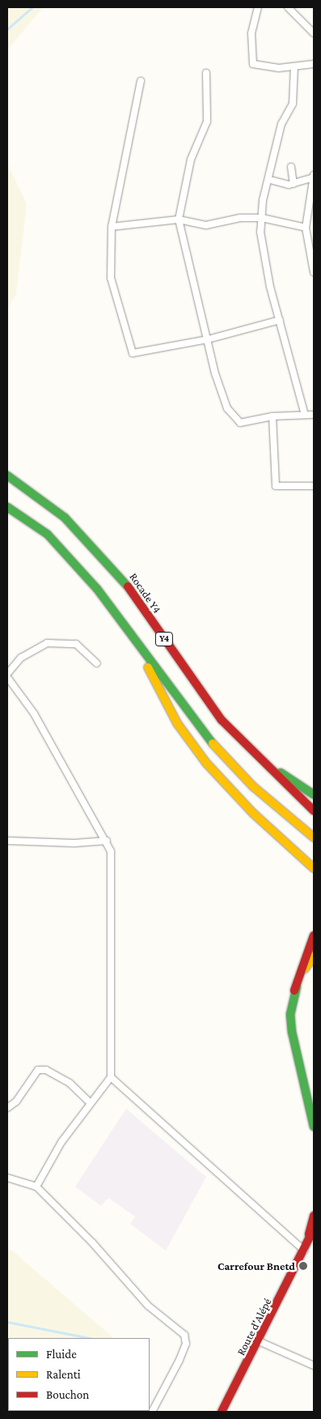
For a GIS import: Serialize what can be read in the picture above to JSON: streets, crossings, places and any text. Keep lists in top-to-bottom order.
{
  "streets": {
    "main road": ["Rocade Y4", "Y4", "Route d'Alépé"]
  },
  "places": ["Carrefour Bnetd"],
  "legend": ["Fluide", "Ralenti", "Bouchon"]
}
